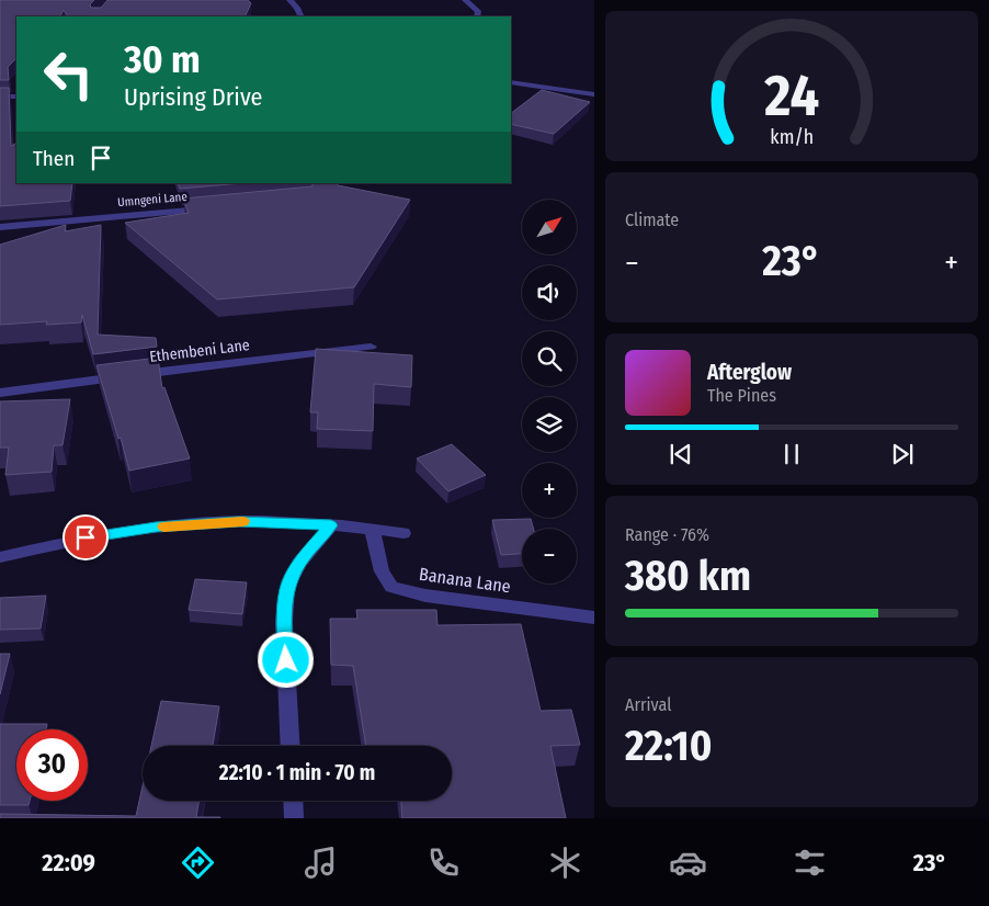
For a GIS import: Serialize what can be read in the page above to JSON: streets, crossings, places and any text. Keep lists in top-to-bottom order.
{
  "streets": {
    "street": ["Umngeni Lane", "Ethembeni Lane", "Banana Lane"]
  },
  "north": "top right",
  "page": {
    "turn": ["30 m", "Uprising Drive"],
    "then": "Then",
    "tile": [
      "Climate",
      ["Range · 76%", "380 km"],
      ["Arrival", "22:10"]
    ],
    "map_buttons": ["+", "−"],
    "heat": ["−", "23°", "+"],
    "song": ["Afterglow", "The Pines"],
    "limit": "30",
    "trip": "22:10 · 1 min · 70 m",
    "tabs": ["22:09", "23°"],
    "gauge": ["24", "km/h"]
  }
}
